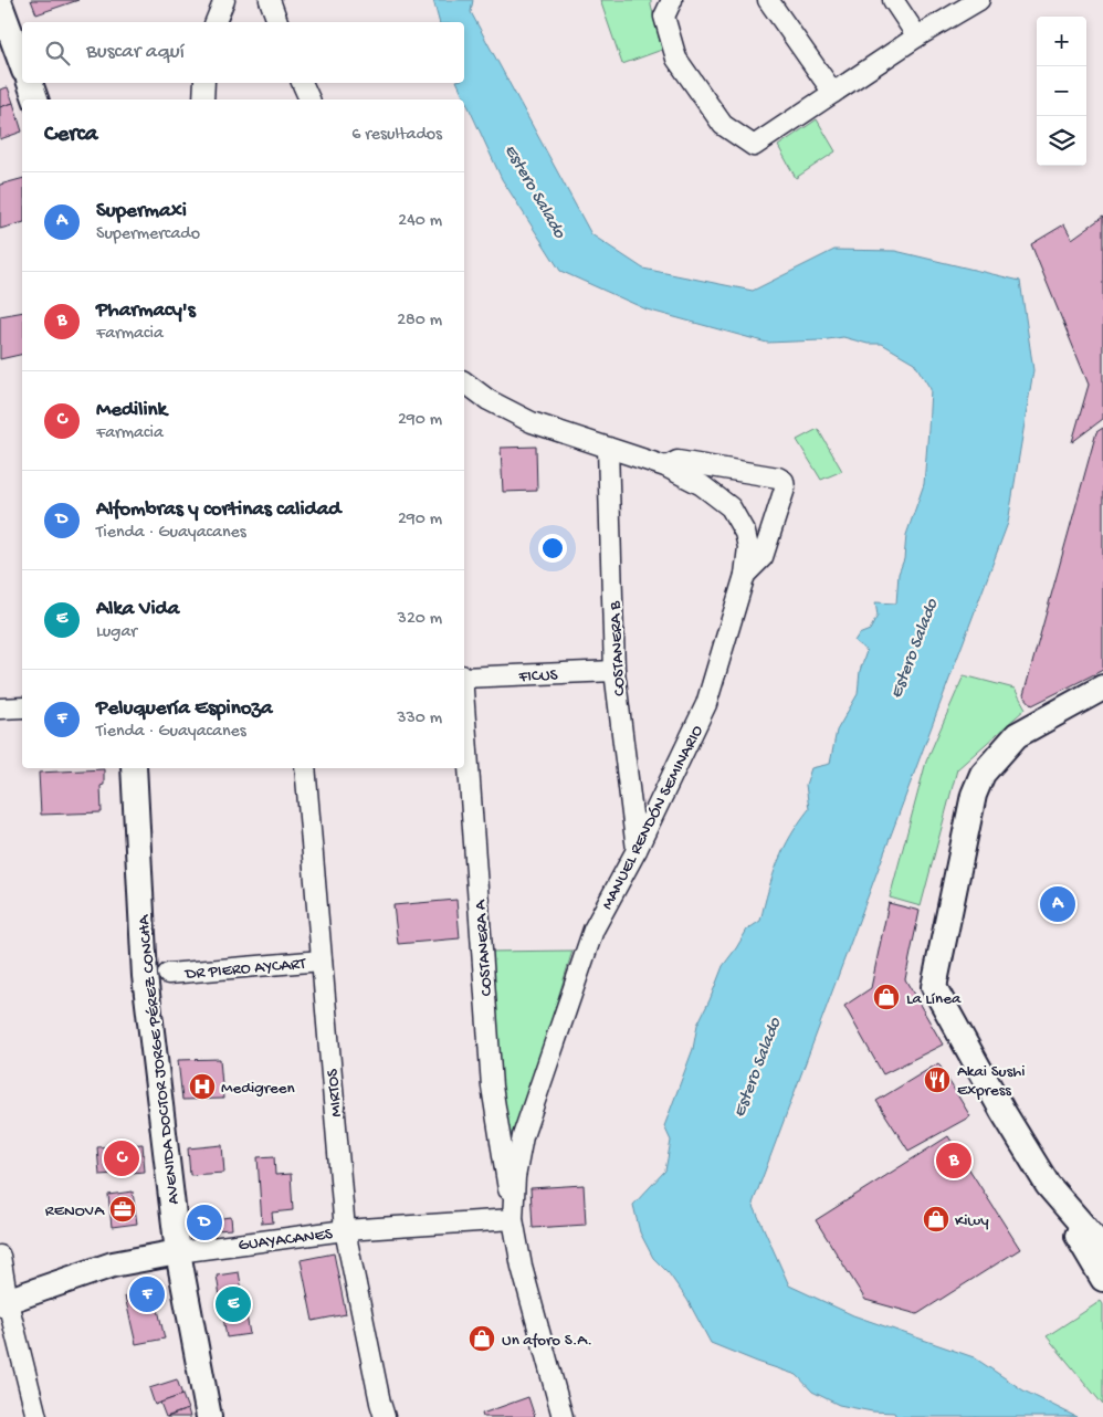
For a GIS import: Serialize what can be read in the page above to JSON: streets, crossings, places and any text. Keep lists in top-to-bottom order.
{
  "streets": {
    "street": [
      "COSTANERA B",
      "FICUS",
      "MANUEL RENDÓN SEMINARIO",
      "COSTANERA A",
      "DR PIERO AYCART",
      "AVENIDA DOCTOR JORGE PÉREZ CONCHA",
      "MIRTOS",
      "GUAYACANES"
    ]
  },
  "crossings": [
    ["COSTANERA B", "FICUS"],
    ["COSTANERA B", "MANUEL RENDÓN SEMINARIO"],
    ["MANUEL RENDÓN SEMINARIO", "COSTANERA A"],
    ["MANUEL RENDÓN SEMINARIO", "GUAYACANES"],
    ["COSTANERA A", "GUAYACANES"],
    ["DR PIERO AYCART", "MIRTOS"],
    ["AVENIDA DOCTOR JORGE PÉREZ CONCHA", "GUAYACANES"],
    ["MIRTOS", "GUAYACANES"]
  ],
  "water": ["Estero Salado"],
  "places": {
    "shop": ["La Línea", "Kiwy", "Un aforo S.A."],
    "restaurant": ["Akai Sushi Express"],
    "hospital": ["Medigreen"],
    "office": ["RENOVA"]
  },
  "page": {
    "map_buttons": ["+", "−"],
    "search": "Buscar aquí",
    "heading": ["Cerca", "6 resultados"],
    "list": [
      {
        "mark": "A",
        "name": "Supermaxi",
        "note": "Supermercado",
        "value": "240 m"
      },
      {
        "mark": "B",
        "name": "Pharmacy's",
        "note": "Farmacia",
        "value": "280 m"
      },
      {
        "mark": "C",
        "name": "Medilink",
        "note": "Farmacia",
        "value": "290 m"
      },
      {
        "mark": "D",
        "name": "Alfombras y cortinas calidad",
        "note": "Tienda · Guayacanes",
        "value": "290 m"
      },
      {
        "mark": "E",
        "name": "Alka Vida",
        "note": "Lugar",
        "value": "320 m"
      },
      {
        "mark": "F",
        "name": "Peluquería Espinoza",
        "note": "Tienda · Guayacanes",
        "value": "330 m"
      }
    ],
    "pins": [
      "A",
      "C",
      "B",
      "D",
      "F",
      "E"
    ]
  }
}
